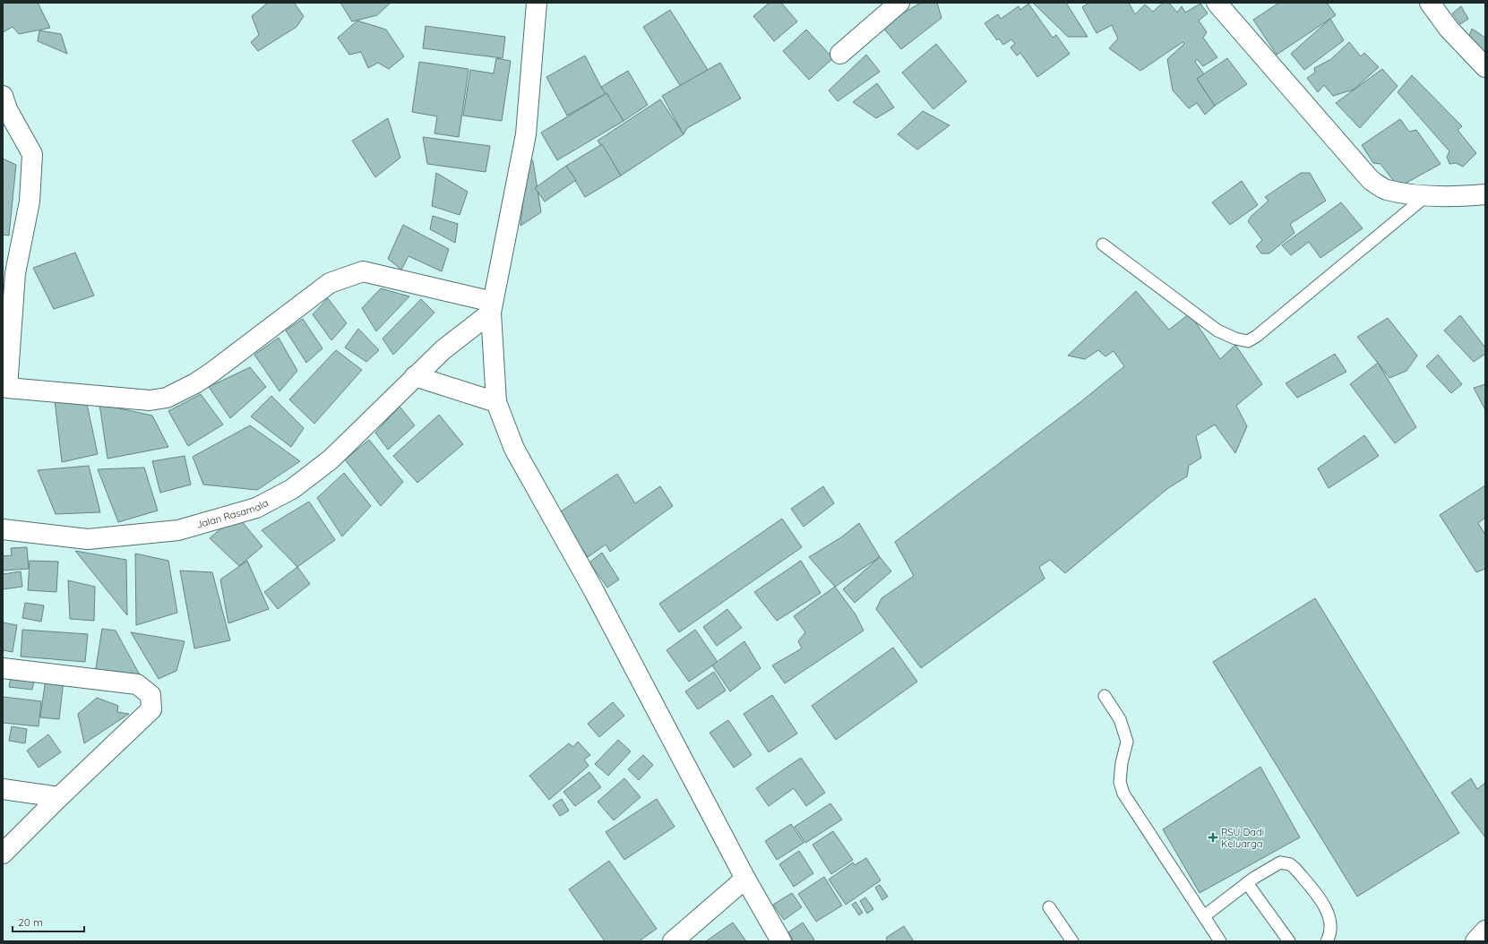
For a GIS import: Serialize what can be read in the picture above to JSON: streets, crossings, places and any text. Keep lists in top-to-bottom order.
{
  "streets": {
    "street": ["Jalan Rasamala"]
  },
  "places": {
    "health": ["RSU Dadi Keluarga"]
  },
  "scale_bar": "20 m"
}
